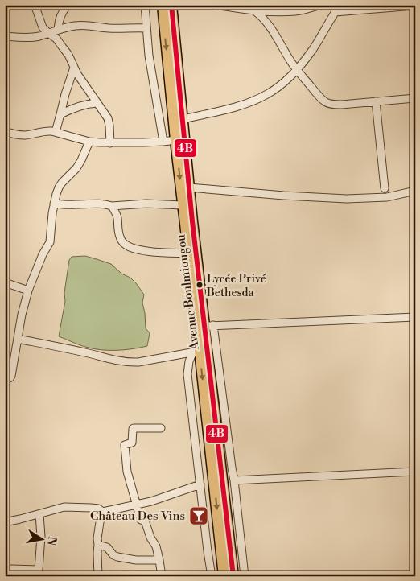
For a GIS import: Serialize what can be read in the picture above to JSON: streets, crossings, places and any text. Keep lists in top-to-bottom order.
{
  "streets": {
    "highway": ["Avenue Boulmiougou"]
  },
  "places": {
    "other": ["Lycée Privé Bethesda"],
    "bar": ["Château Des Vins"]
  },
  "lines": ["transit line 4B"],
  "north": "right"
}
